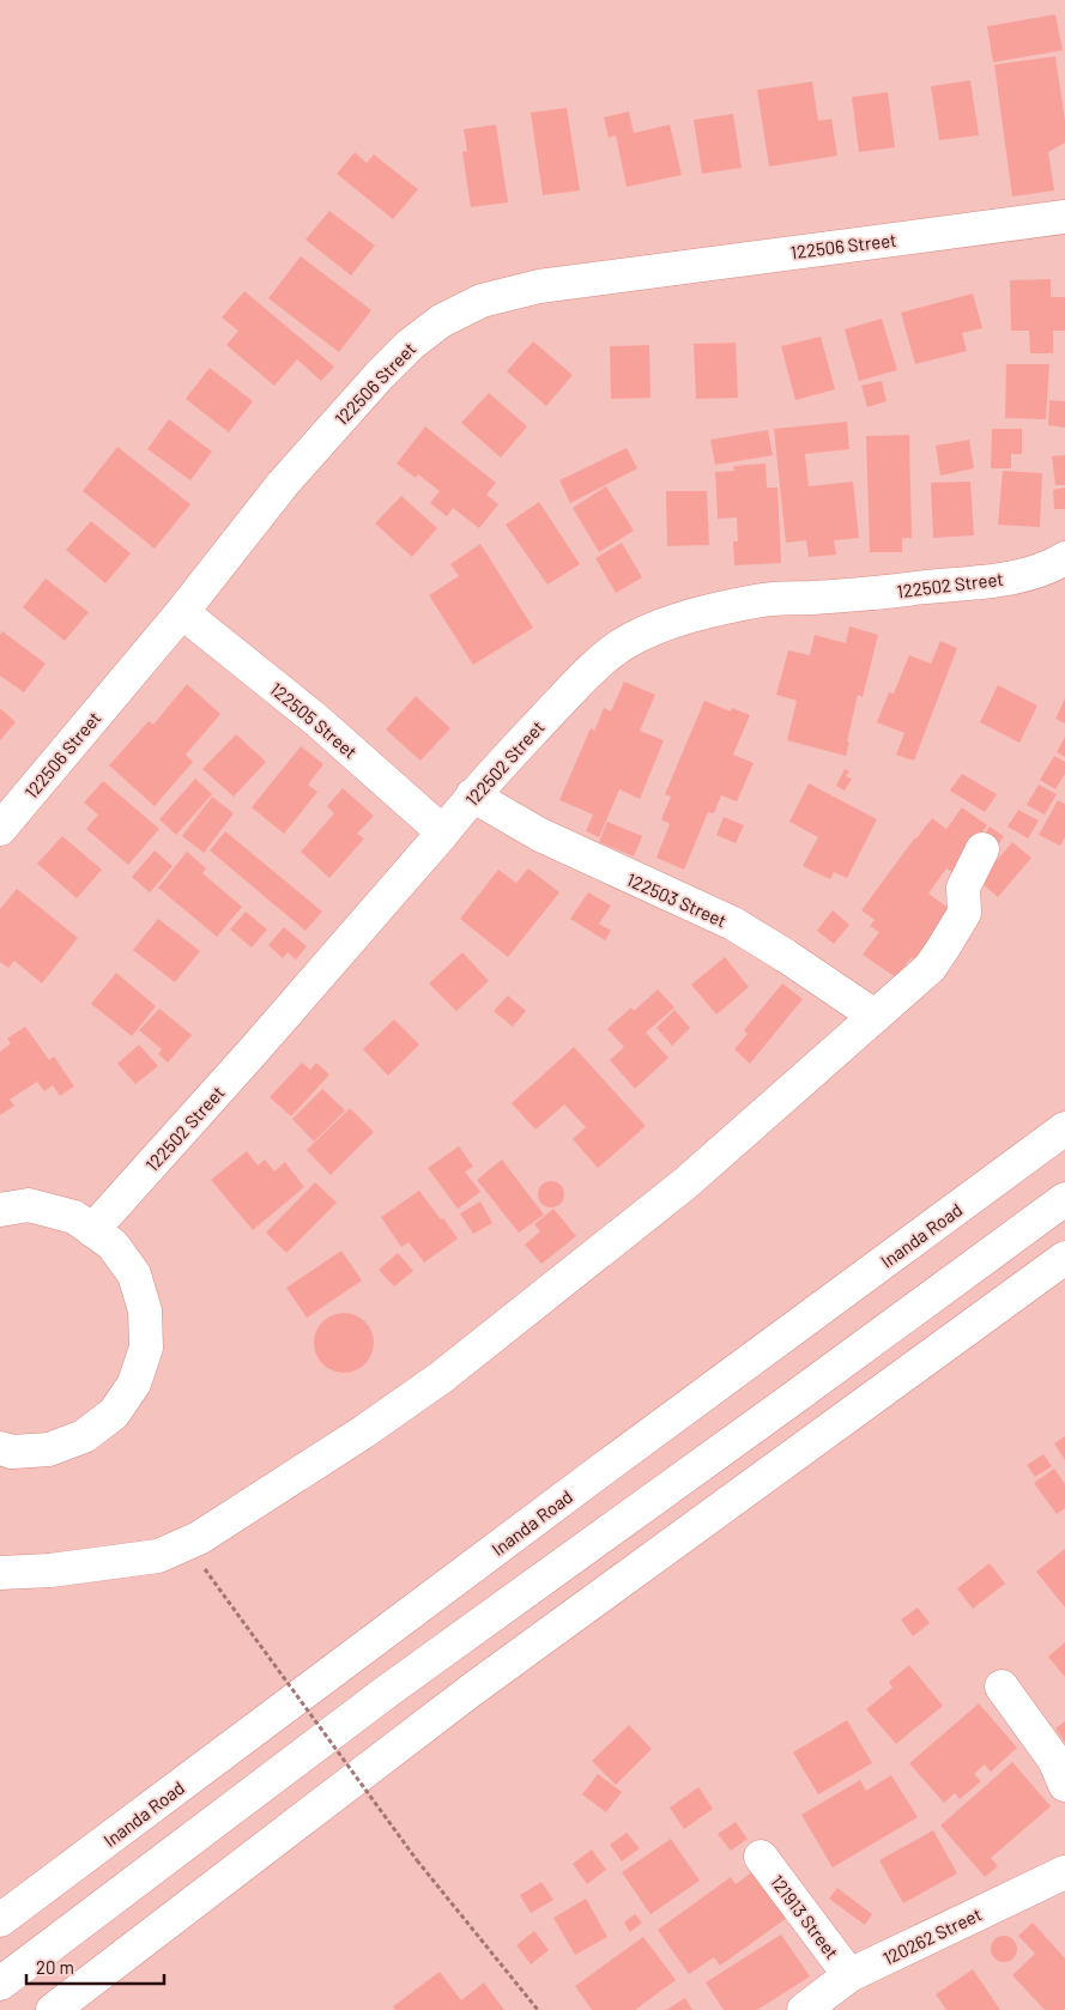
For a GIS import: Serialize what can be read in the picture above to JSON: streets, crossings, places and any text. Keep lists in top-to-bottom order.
{
  "streets": {
    "street": [
      "122506 Street",
      "122502 Street",
      "122505 Street",
      "122503 Street",
      "Inanda Road",
      "121913 Street",
      "120262 Street"
    ]
  },
  "crossings": [
    ["122506 Street", "122505 Street"],
    ["122502 Street", "122505 Street"],
    ["122502 Street", "122503 Street"],
    ["121913 Street", "120262 Street"]
  ],
  "scale_bar": "20 m"
}
